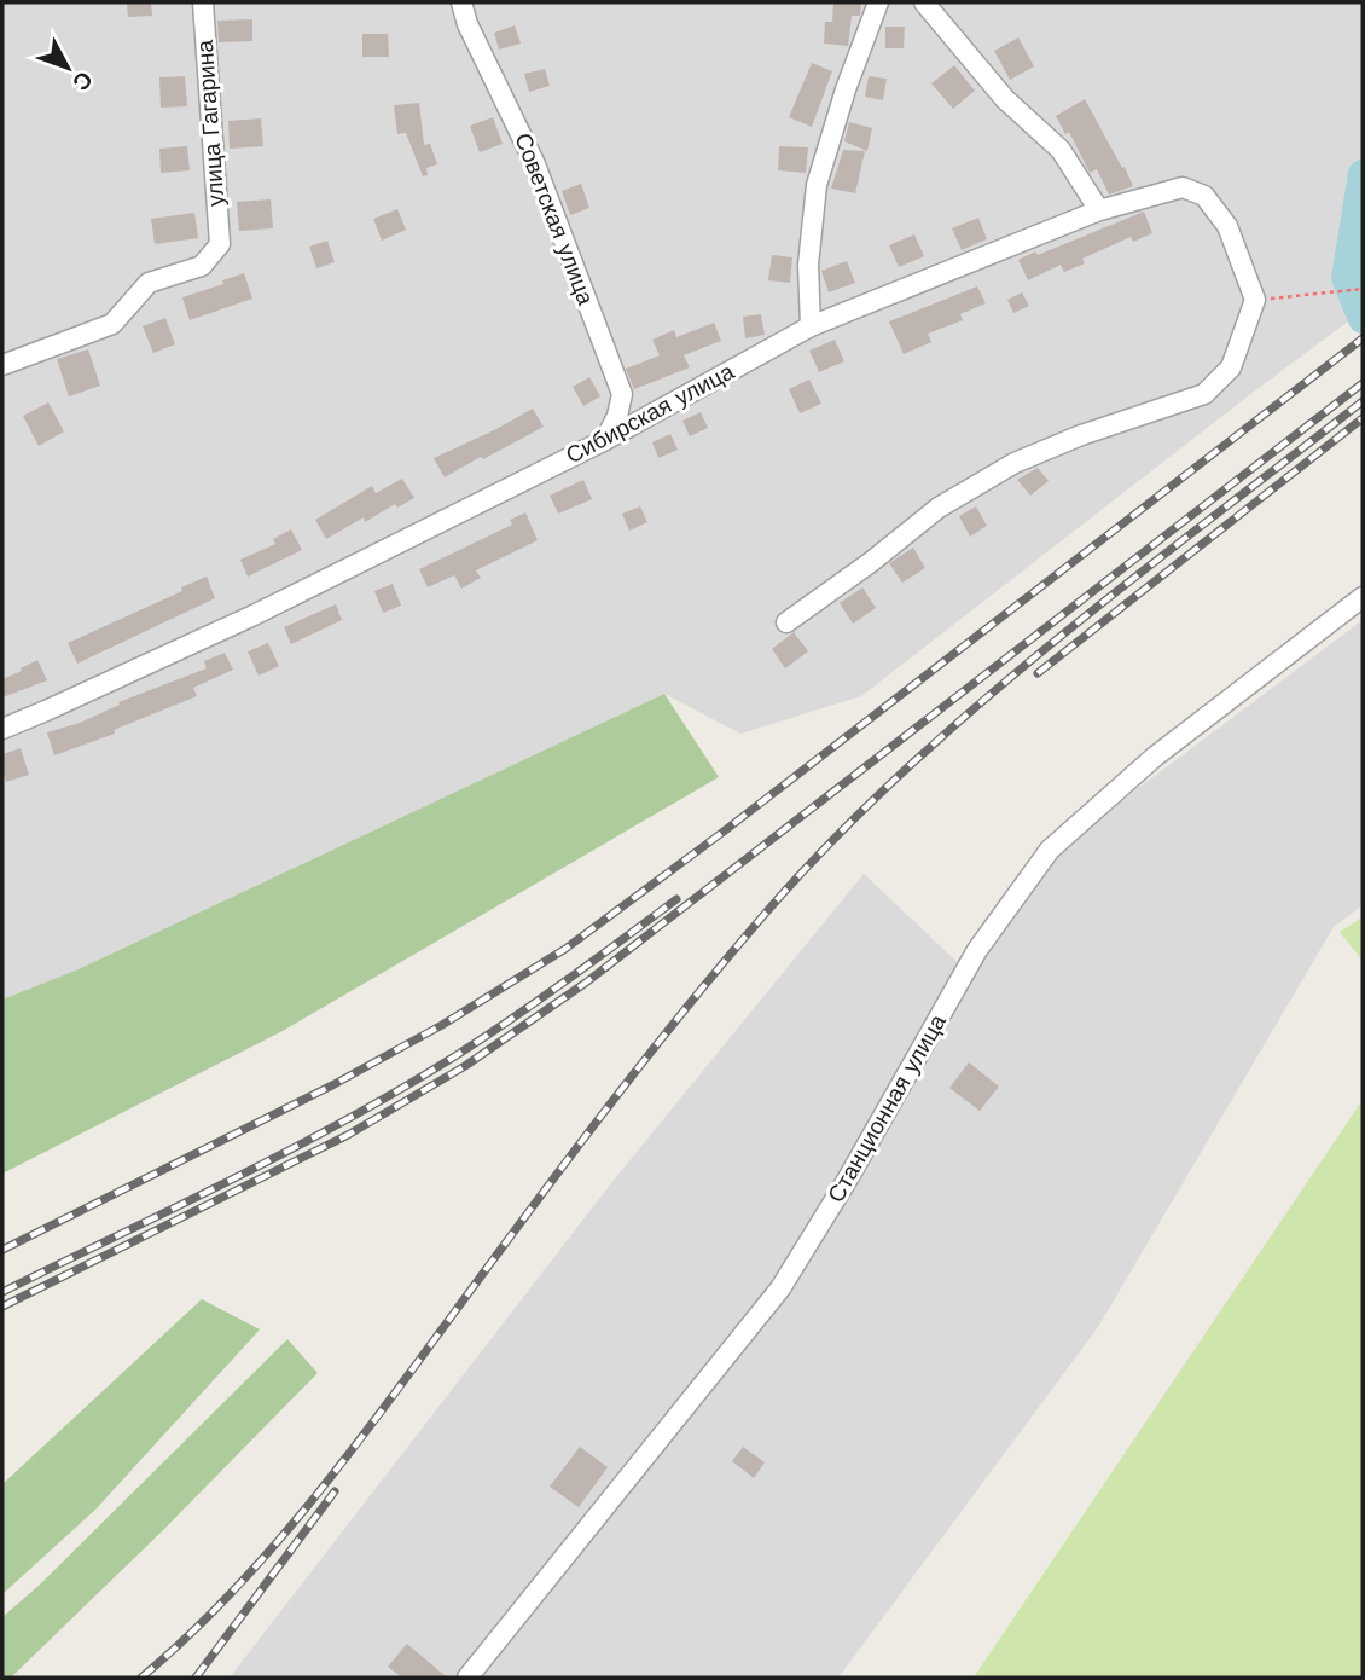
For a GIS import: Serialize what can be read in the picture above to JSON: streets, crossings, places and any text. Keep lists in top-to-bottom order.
{
  "streets": {
    "street": [
      "улица Гагарина",
      "Советская улица",
      "Сибирская улица",
      "Станционная улица"
    ]
  },
  "crossings": [
    ["Советская улица", "Сибирская улица"]
  ],
  "north": "bottom right"
}
